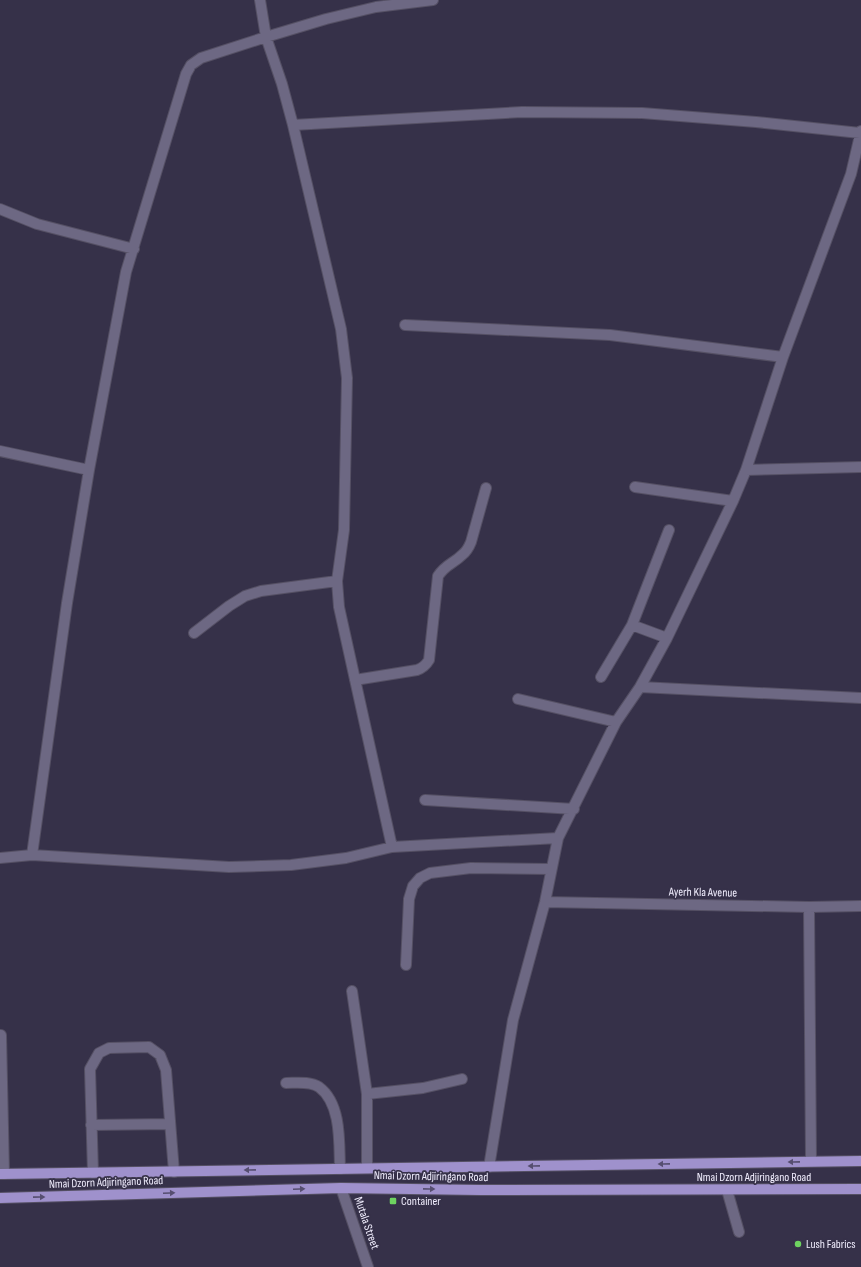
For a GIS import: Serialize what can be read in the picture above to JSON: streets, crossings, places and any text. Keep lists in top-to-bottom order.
{
  "streets": {
    "main road": ["Nmai Dzorn Adjiringano Road"],
    "street": ["Ayerh Kla Avenue", "Mutala Street"]
  },
  "crossings": [
    ["Nmai Dzorn Adjiringano Road", "Mutala Street"]
  ],
  "places": {
    "transit": ["Container"],
    "other": ["Lush Fabrics"]
  }
}
